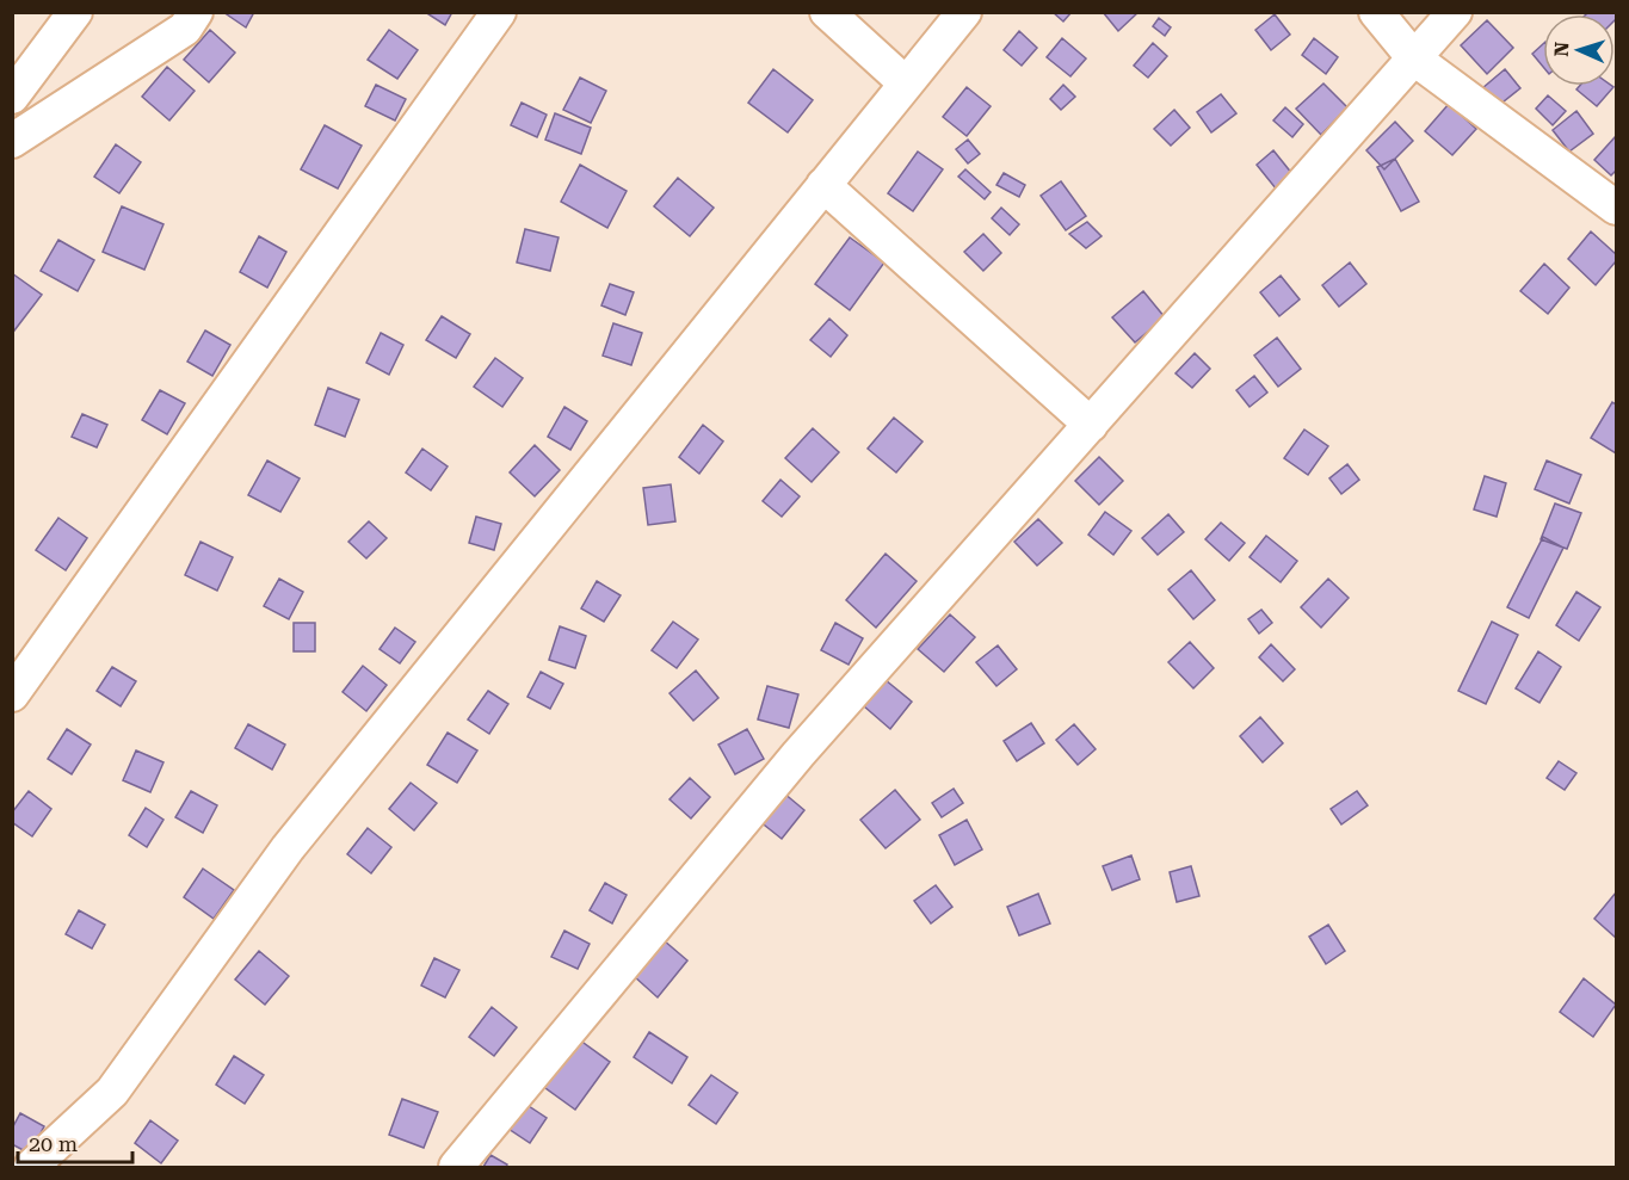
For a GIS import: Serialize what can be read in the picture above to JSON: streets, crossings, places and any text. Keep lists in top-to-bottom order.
{
  "scale_bar": "20 m",
  "north": "left"
}
